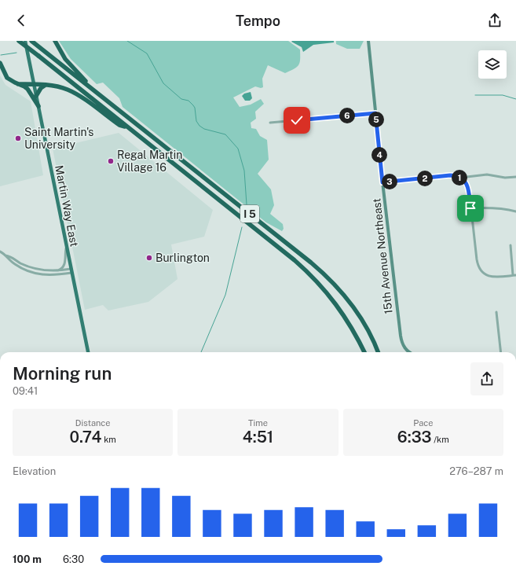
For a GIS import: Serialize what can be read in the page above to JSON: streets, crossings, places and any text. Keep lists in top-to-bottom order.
{
  "streets": {
    "highway": ["I 5"],
    "main road": ["Martin Way East"],
    "street": ["15th Avenue Northeast"]
  },
  "places": ["Saint Martin's University", "Regal Martin Village 16", "Burlington"],
  "page": {
    "header": "Tempo",
    "pins": [
      "6",
      "5",
      "4",
      "1",
      "2",
      "3"
    ],
    "heading": ["Morning run", "09:41"],
    "stats": [
      ["Distance", "0.74 km"],
      ["Time", "4:51"],
      ["Pace", "6:33 /km"]
    ],
    "chart": ["Elevation", "276–287 m"],
    "list": [
      {
        "name": "100 m",
        "note": "6:30"
      }
    ]
  }
}
